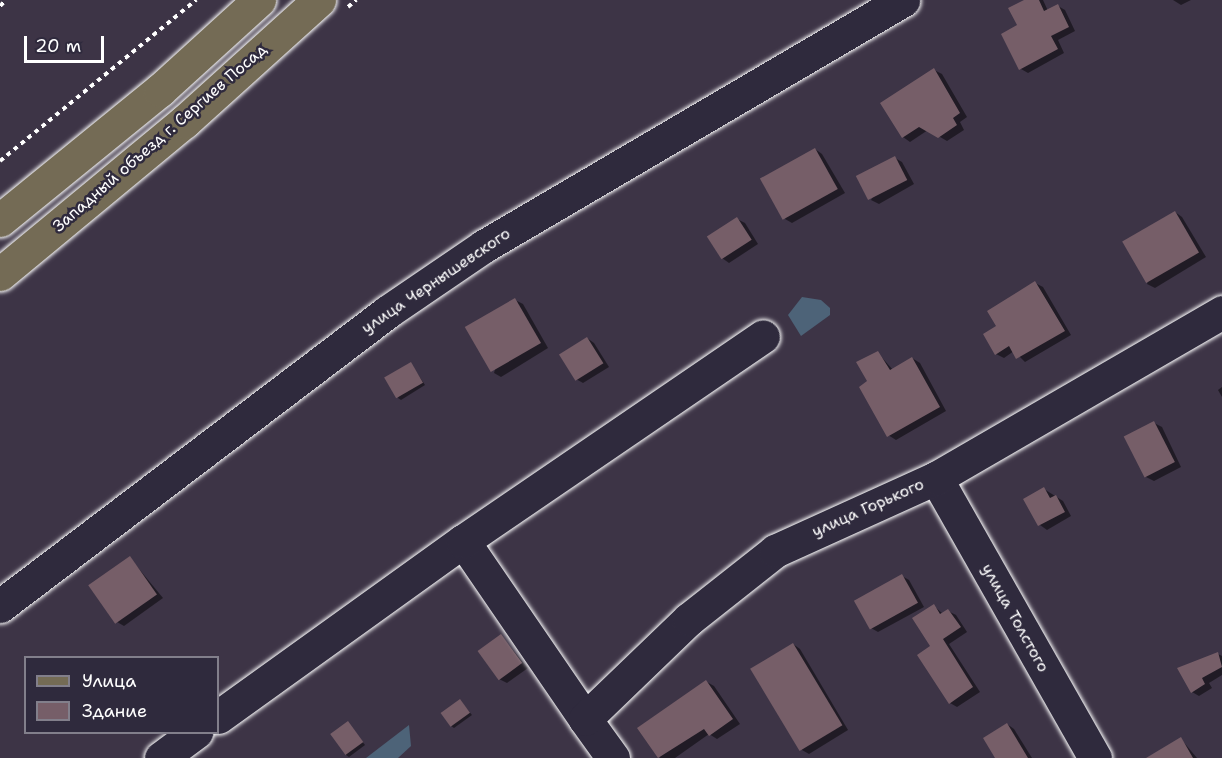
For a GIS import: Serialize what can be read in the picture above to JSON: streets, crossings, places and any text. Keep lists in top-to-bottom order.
{
  "streets": {
    "main road": ["Западный объезд г. Сергиев Посад"],
    "street": ["улица Чернышевского", "улица Горького", "улица Толстого"]
  },
  "crossings": [
    ["улица Горького", "улица Толстого"]
  ],
  "legend": ["Улица", "Здание"],
  "scale_bar": "20 m"
}
